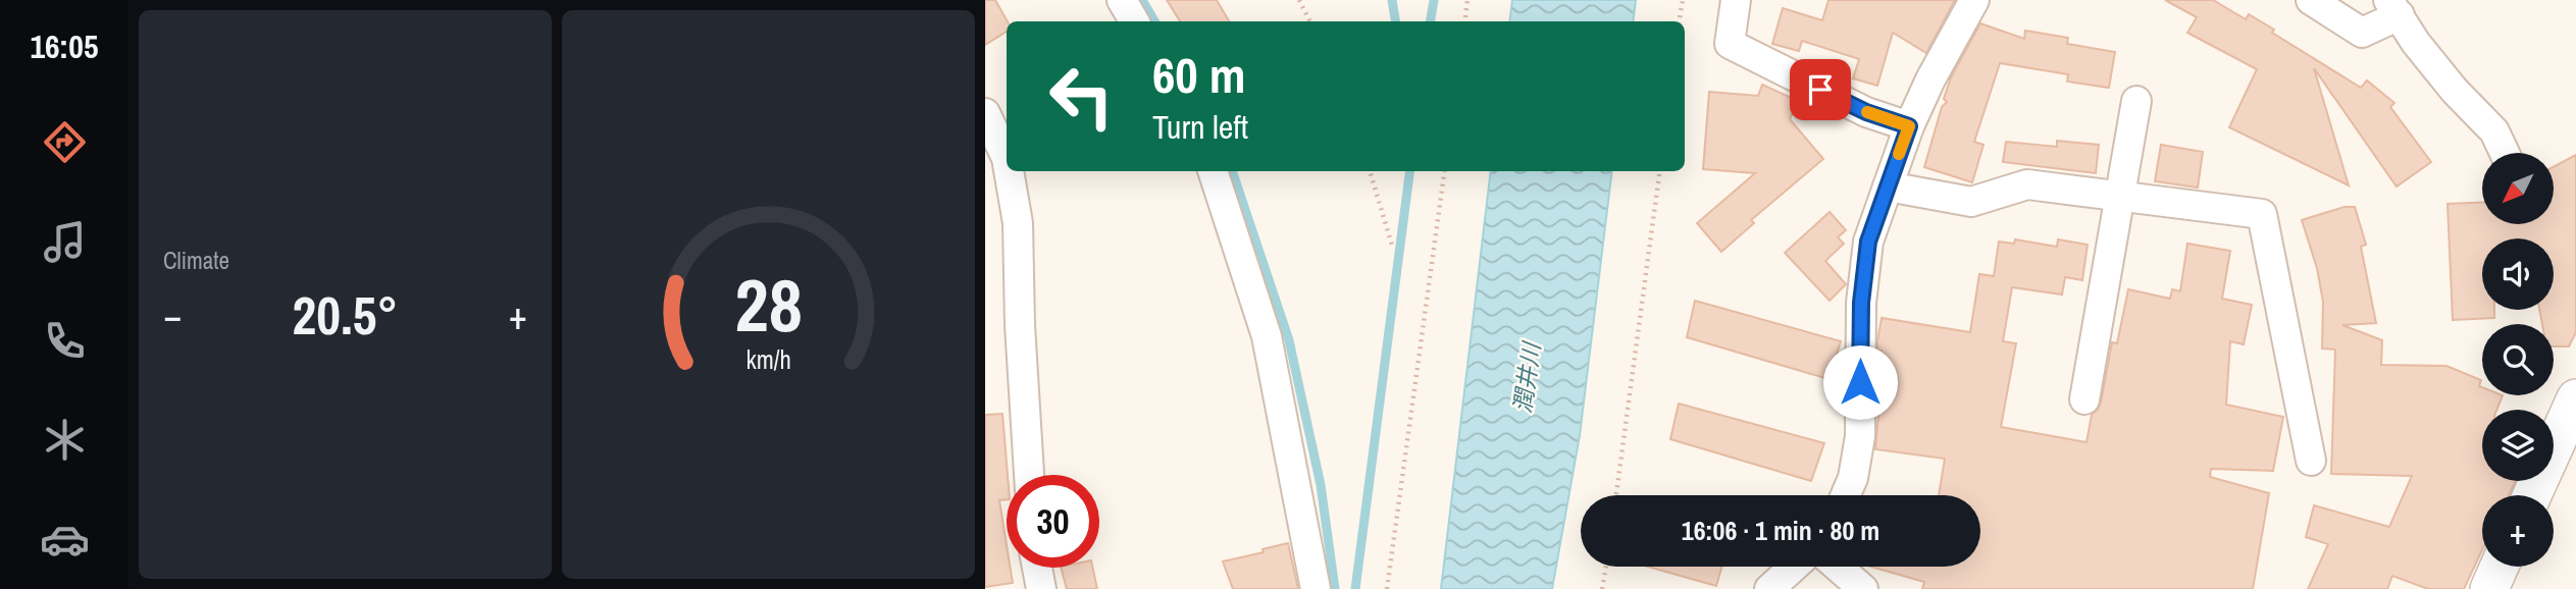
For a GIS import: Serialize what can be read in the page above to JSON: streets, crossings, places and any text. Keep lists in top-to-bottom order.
{
  "water": ["潤井川"],
  "north": "bottom left",
  "page": {
    "tabs": "16:05",
    "tile": "Climate",
    "turn": ["60 m", "Turn left"],
    "map_buttons": "+",
    "heat": ["−", "20.5°", "+"],
    "limit": "30",
    "trip": "16:06 · 1 min · 80 m",
    "gauge": ["28", "km/h"]
  }
}
